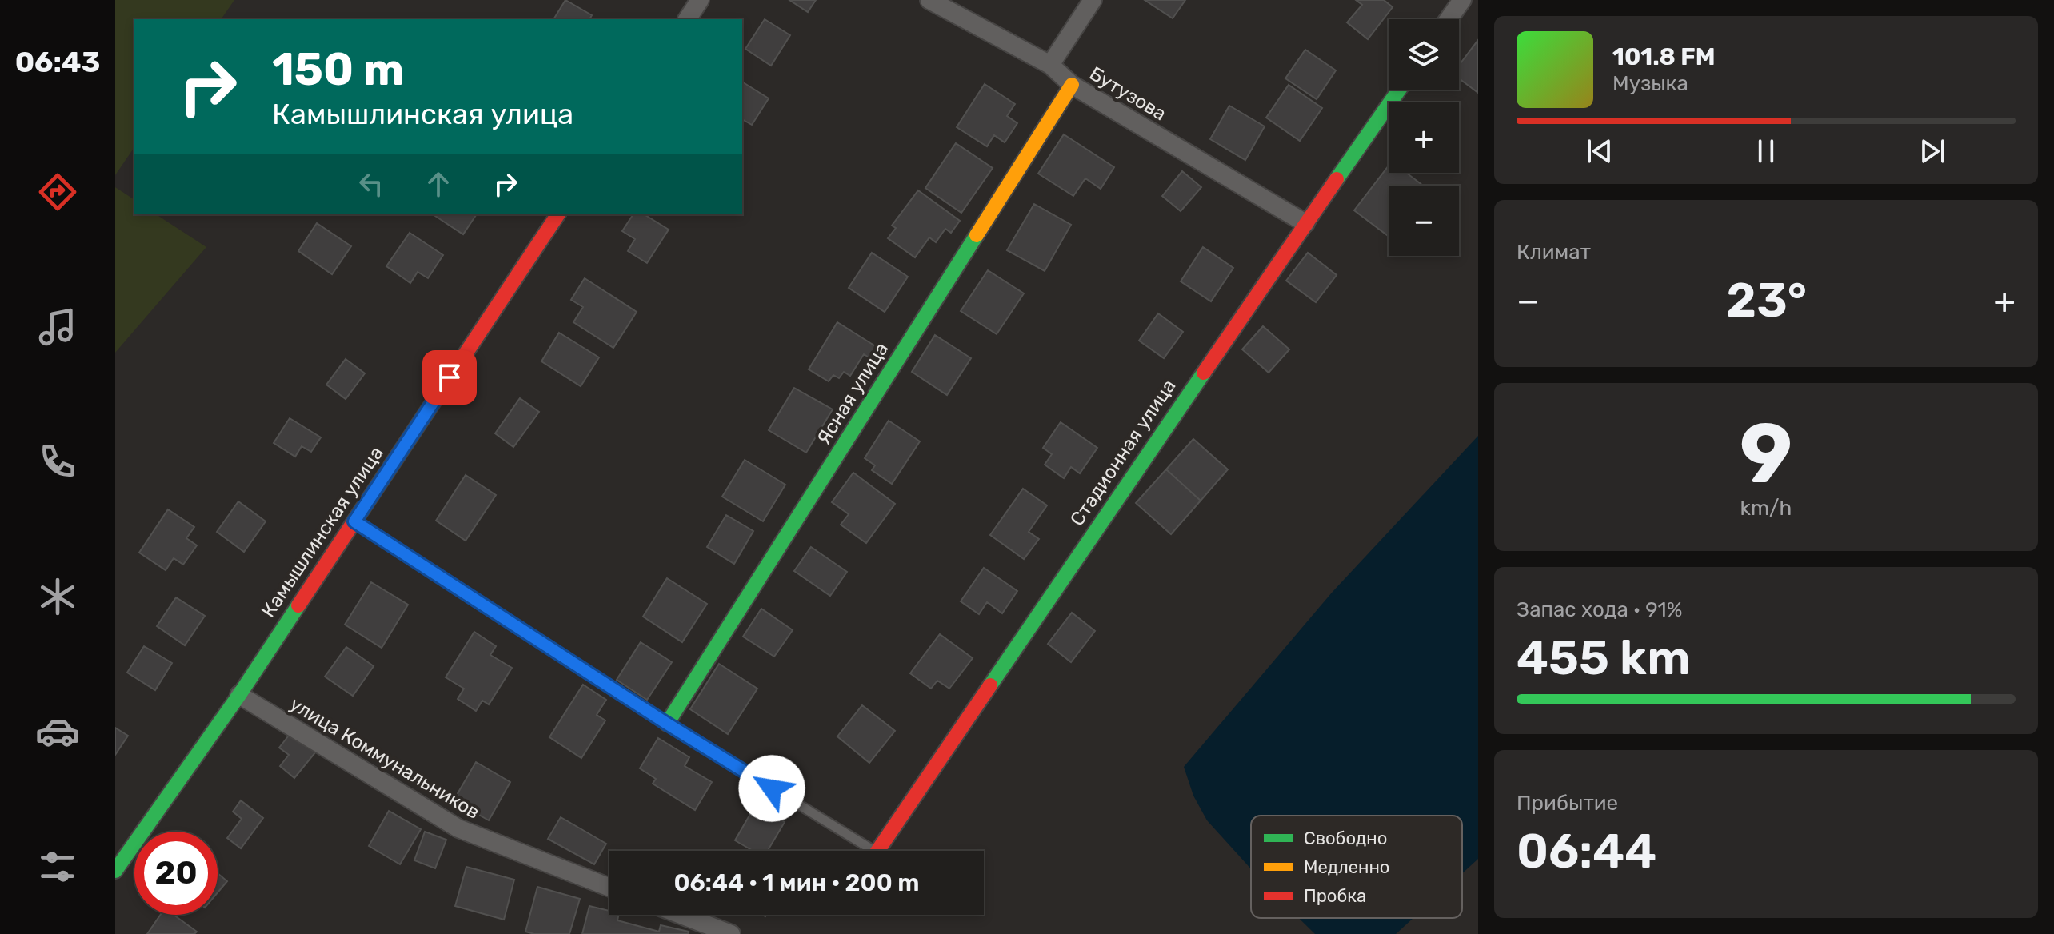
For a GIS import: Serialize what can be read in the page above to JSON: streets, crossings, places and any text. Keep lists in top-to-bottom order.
{
  "streets": {
    "street": [
      "Бутузова",
      "Ясная улица",
      "Стадионная улица",
      "Камышлинская улица",
      "улица Коммунальников"
    ]
  },
  "crossings": [
    ["Бутузова", "Ясная улица"],
    ["Бутузова", "Стадионная улица"],
    ["Камышлинская улица", "улица Коммунальников"]
  ],
  "legend": ["Свободно", "Медленно", "Пробка"],
  "page": {
    "tabs": "06:43",
    "map_buttons": ["+", "−"],
    "turn": ["150 m", "Камышлинская улица"],
    "song": ["101.8 FM", "Музыка"],
    "tile": [
      "Климат",
      ["9", "km/h"],
      ["Запас хода · 91%", "455 km"],
      ["Прибытие", "06:44"]
    ],
    "heat": ["−", "23°", "+"],
    "limit": "20",
    "trip": "06:44 · 1 мин · 200 m"
  }
}
